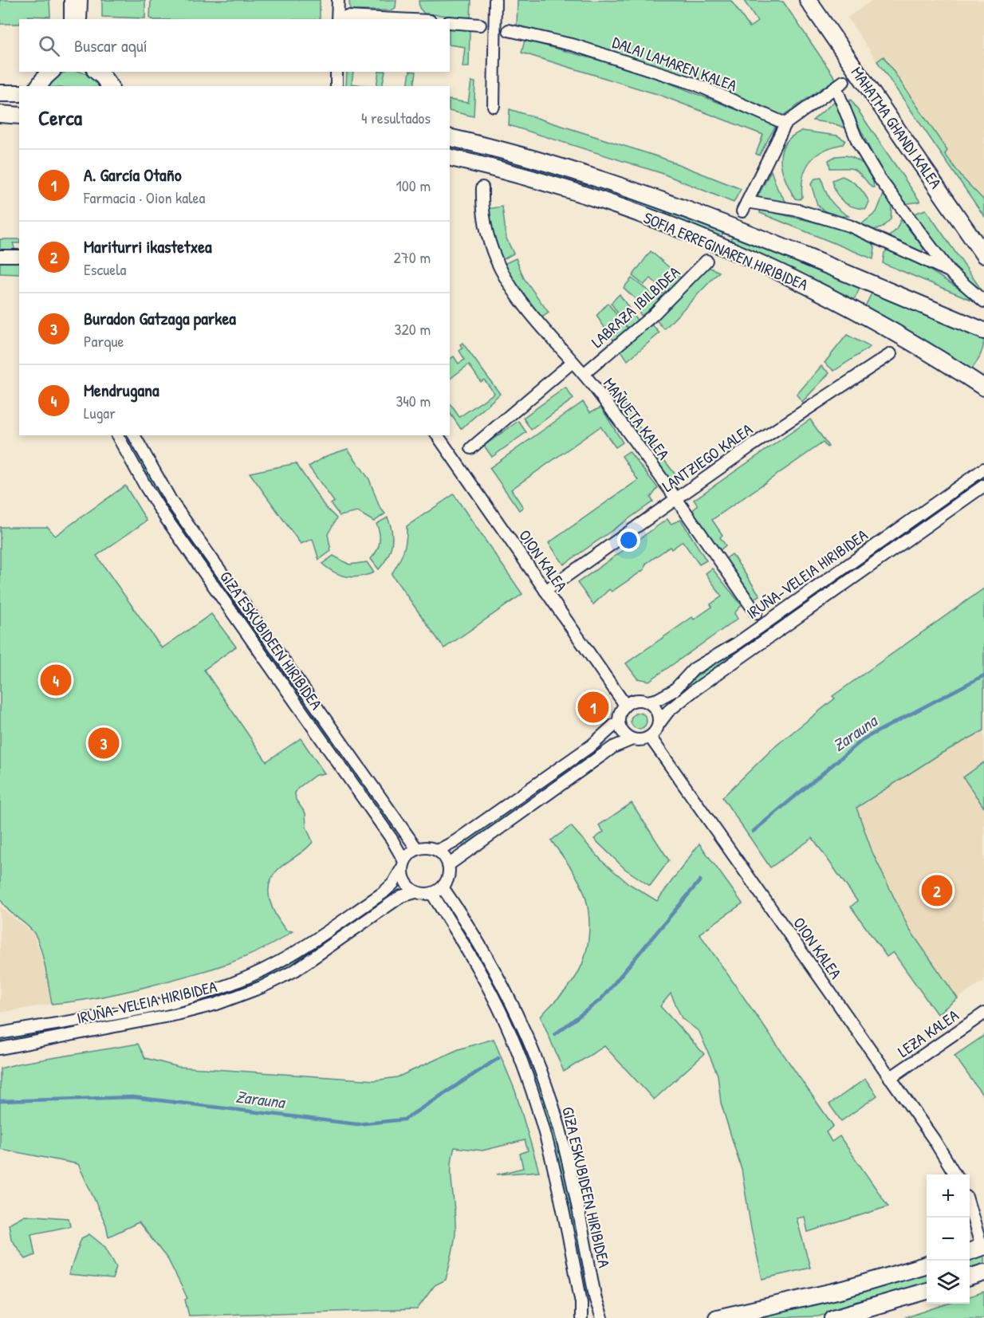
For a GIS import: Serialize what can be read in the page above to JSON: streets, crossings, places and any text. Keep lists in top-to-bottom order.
{
  "streets": {
    "main road": ["MAHATMA GHANDI KALEA", "SOFIA ERREGINAREN HIRIBIDEA"],
    "street": [
      "DALAI LAMAREN KALEA",
      "LABRAZA IBILBIDEA",
      "MAÑUETA KALEA",
      "LANTZIEGO KALEA",
      "OION KALEA",
      "IRUÑA-VELEIA HIRIBIDEA",
      "GIZA ESKUBIDEEN HIRIBIDEA",
      "LEZA KALEA"
    ]
  },
  "crossings": [
    ["LABRAZA IBILBIDEA", "MAÑUETA KALEA"],
    ["MAÑUETA KALEA", "LANTZIEGO KALEA"],
    ["LANTZIEGO KALEA", "OION KALEA"],
    ["OION KALEA", "IRUÑA-VELEIA HIRIBIDEA"],
    ["OION KALEA", "LEZA KALEA"],
    ["IRUÑA-VELEIA HIRIBIDEA", "GIZA ESKUBIDEEN HIRIBIDEA"]
  ],
  "water": ["Zarauna"],
  "page": {
    "search": "Buscar aquí",
    "heading": ["Cerca", "4 resultados"],
    "list": [
      {
        "mark": "1",
        "name": "A. García Otaño",
        "note": "Farmacia · Oion kalea",
        "value": "100 m"
      },
      {
        "mark": "2",
        "name": "Mariturri ikastetxea",
        "note": "Escuela",
        "value": "270 m"
      },
      {
        "mark": "3",
        "name": "Buradon Gatzaga parkea",
        "note": "Parque",
        "value": "320 m"
      },
      {
        "mark": "4",
        "name": "Mendrugana",
        "note": "Lugar",
        "value": "340 m"
      }
    ],
    "pins": [
      "4",
      "1",
      "3",
      "2"
    ],
    "map_buttons": ["+", "−"]
  }
}
